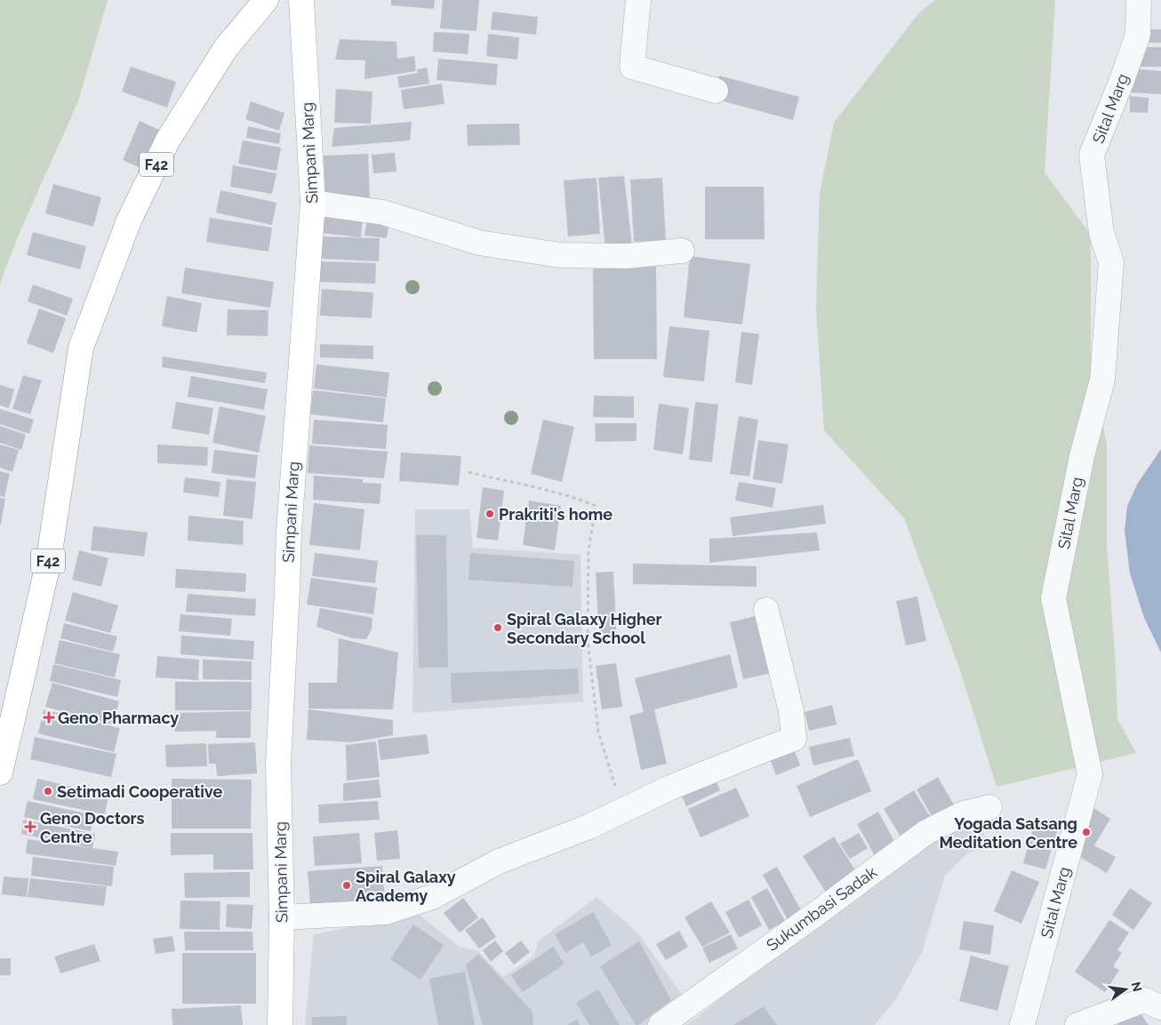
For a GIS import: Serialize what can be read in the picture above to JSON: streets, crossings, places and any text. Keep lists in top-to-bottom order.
{
  "streets": {
    "main road": ["Simpani Marg", "F42"],
    "street": ["Sital Marg", "Sukumbasi Sadak"]
  },
  "places": {
    "other": [
      "Prakriti's home",
      "Spiral Galaxy Higher Secondary School",
      "Setimadi Cooperative",
      "Yogada Satsang Meditation Centre",
      "Spiral Galaxy Academy"
    ],
    "health": ["Geno Pharmacy", "Geno Doctors Centre"]
  },
  "north": "right"
}
